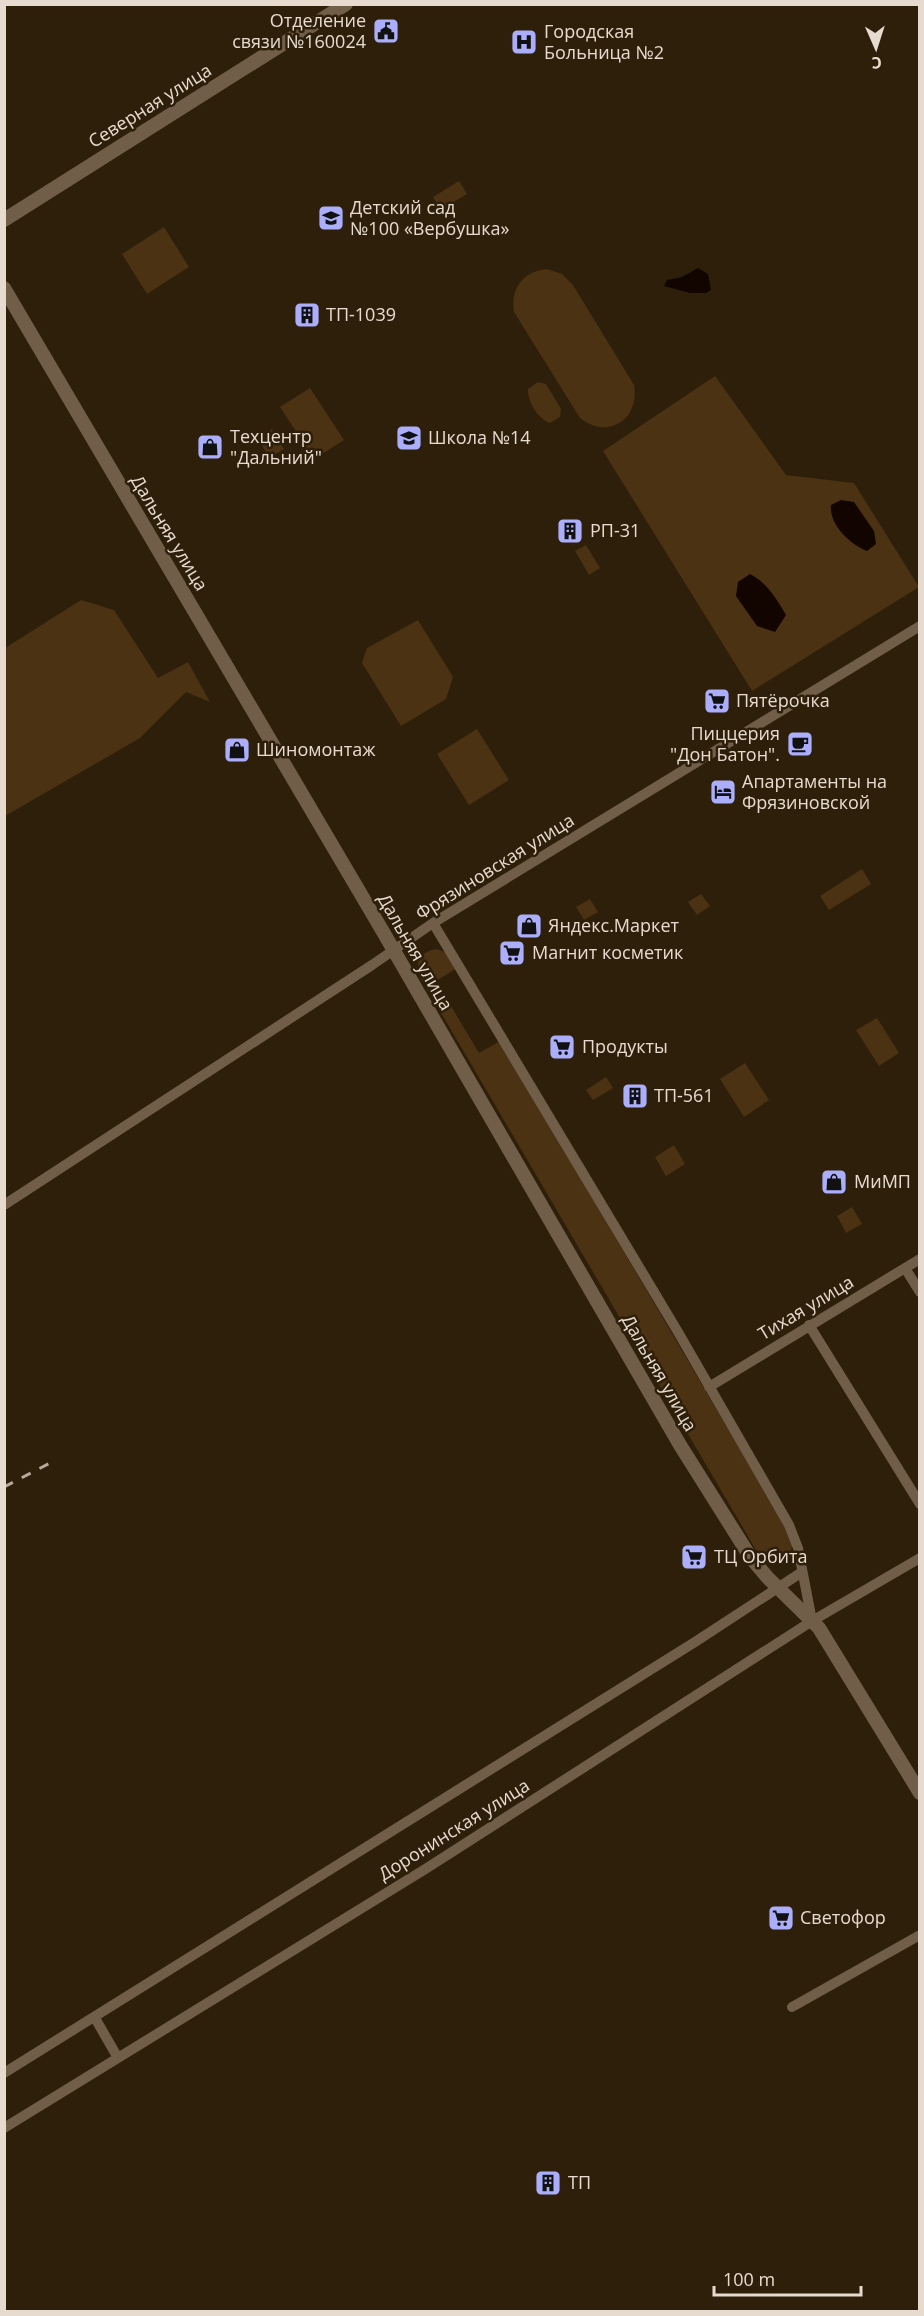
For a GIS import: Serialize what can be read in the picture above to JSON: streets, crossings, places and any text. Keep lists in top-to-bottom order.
{
  "streets": {
    "street": [
      "Северная улица",
      "Дальняя улица",
      "Фрязиновская улица",
      "Тихая улица",
      "Доронинская улица"
    ]
  },
  "crossings": [
    ["Дальняя улица", "Фрязиновская улица"],
    ["Дальняя улица", "Тихая улица"],
    ["Дальняя улица", "Доронинская улица"]
  ],
  "places": {
    "public building": ["Отделение связи №160024"],
    "hospital": ["Городская Больница №2"],
    "school or university": ["Детский сад №100 «Вербушка»", "Школа №14"],
    "building": [
      "ТП-1039",
      "РП-31",
      "ТП-561",
      "ТП"
    ],
    "shop": [
      "Техцентр \"Дальний\"",
      "Шиномонтаж",
      "Яндекс.Маркет",
      "МиМП"
    ],
    "supermarket": [
      "Пятёрочка",
      "Магнит косметик",
      "Продукты",
      "ТЦ Орбита",
      "Светофор"
    ],
    "cafe": ["Пиццерия \"Дон Батон\"."],
    "hotel": ["Апартаменты на Фрязиновской"]
  },
  "scale_bar": "100 m",
  "north": "bottom"
}
